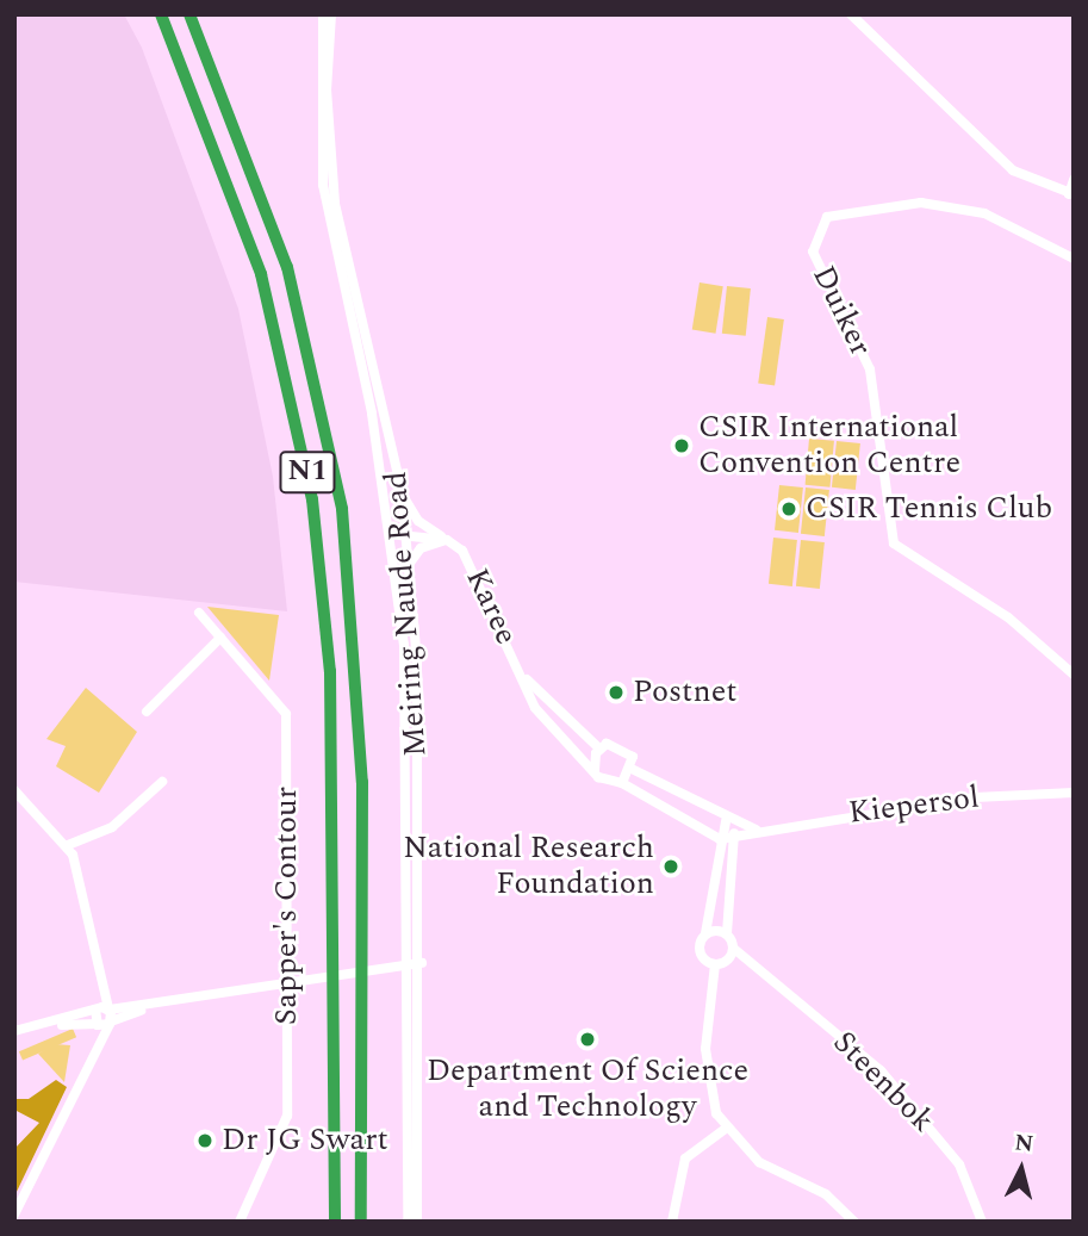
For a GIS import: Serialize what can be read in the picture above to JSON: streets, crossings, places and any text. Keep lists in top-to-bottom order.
{
  "streets": {
    "highway": ["N1"],
    "street": [
      "Duiker",
      "Karee",
      "Meiring Naude Road",
      "Kiepersol",
      "Sapper's Contour",
      "Steenbok"
    ]
  },
  "crossings": [
    ["Karee", "Meiring Naude Road"]
  ],
  "places": [
    "CSIR International Convention Centre",
    "CSIR Tennis Club",
    "Postnet",
    "National Research Foundation",
    "Department Of Science and Technology",
    "Dr JG Swart"
  ],
  "north": "top"
}
